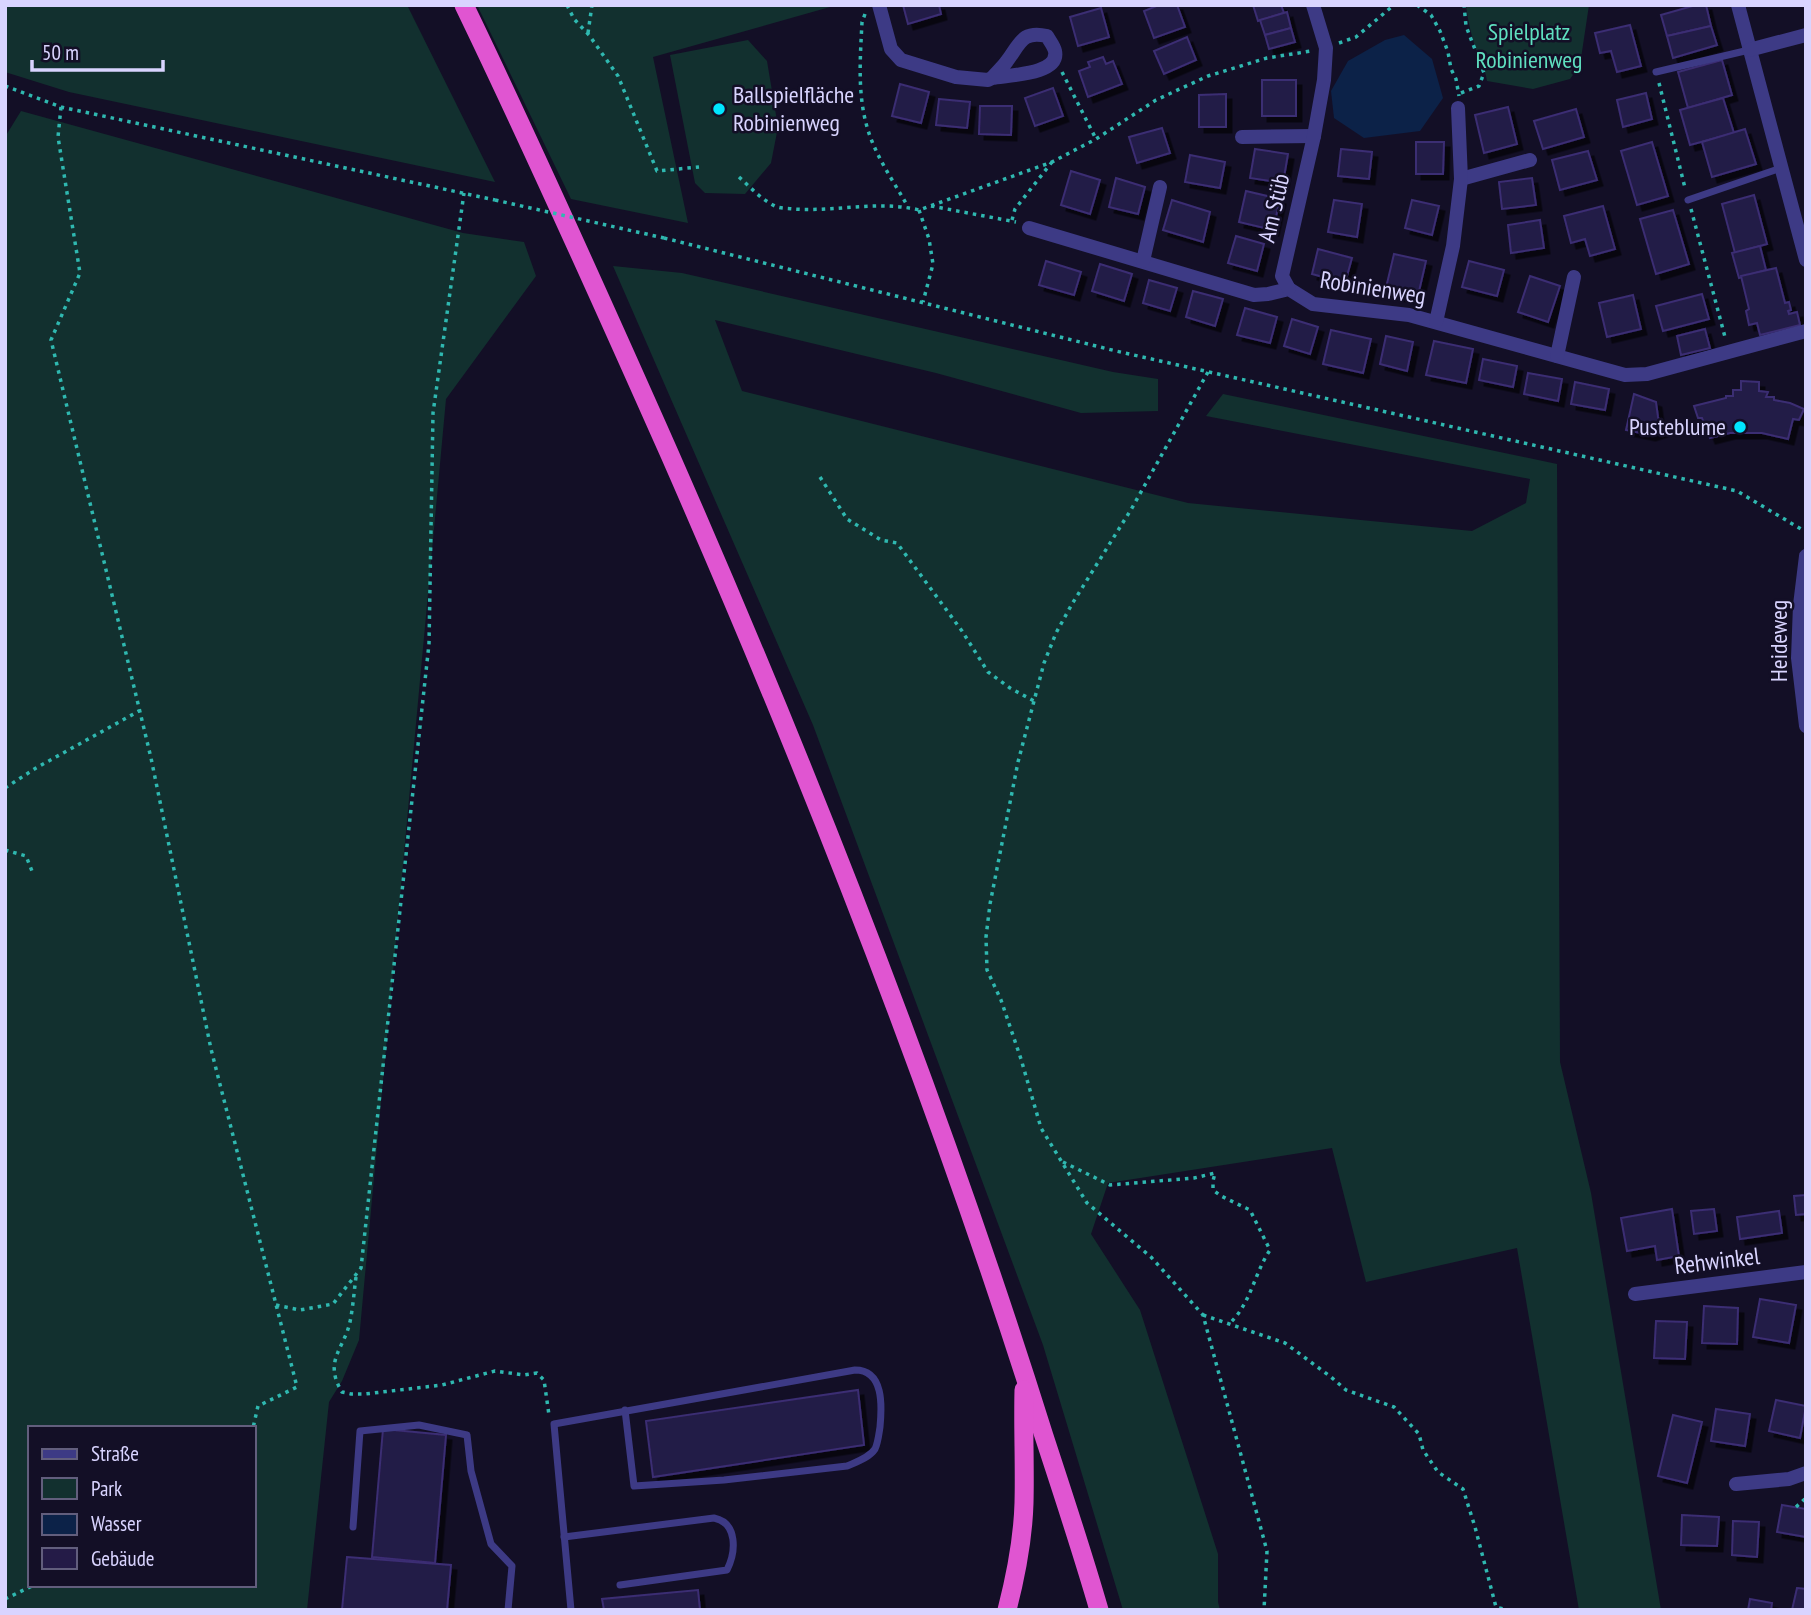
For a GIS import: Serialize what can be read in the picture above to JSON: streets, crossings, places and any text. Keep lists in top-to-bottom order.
{
  "streets": {
    "street": [
      "Am Stüb",
      "Robinienweg",
      "Heideweg",
      "Rehwinkel"
    ]
  },
  "crossings": [
    ["Am Stüb", "Robinienweg"]
  ],
  "parks": ["Spielplatz Robinienweg"],
  "places": ["Ballspielfläche Robinienweg", "Pusteblume"],
  "legend": [
    "Straße",
    "Park",
    "Wasser",
    "Gebäude"
  ],
  "scale_bar": "50 m"
}
